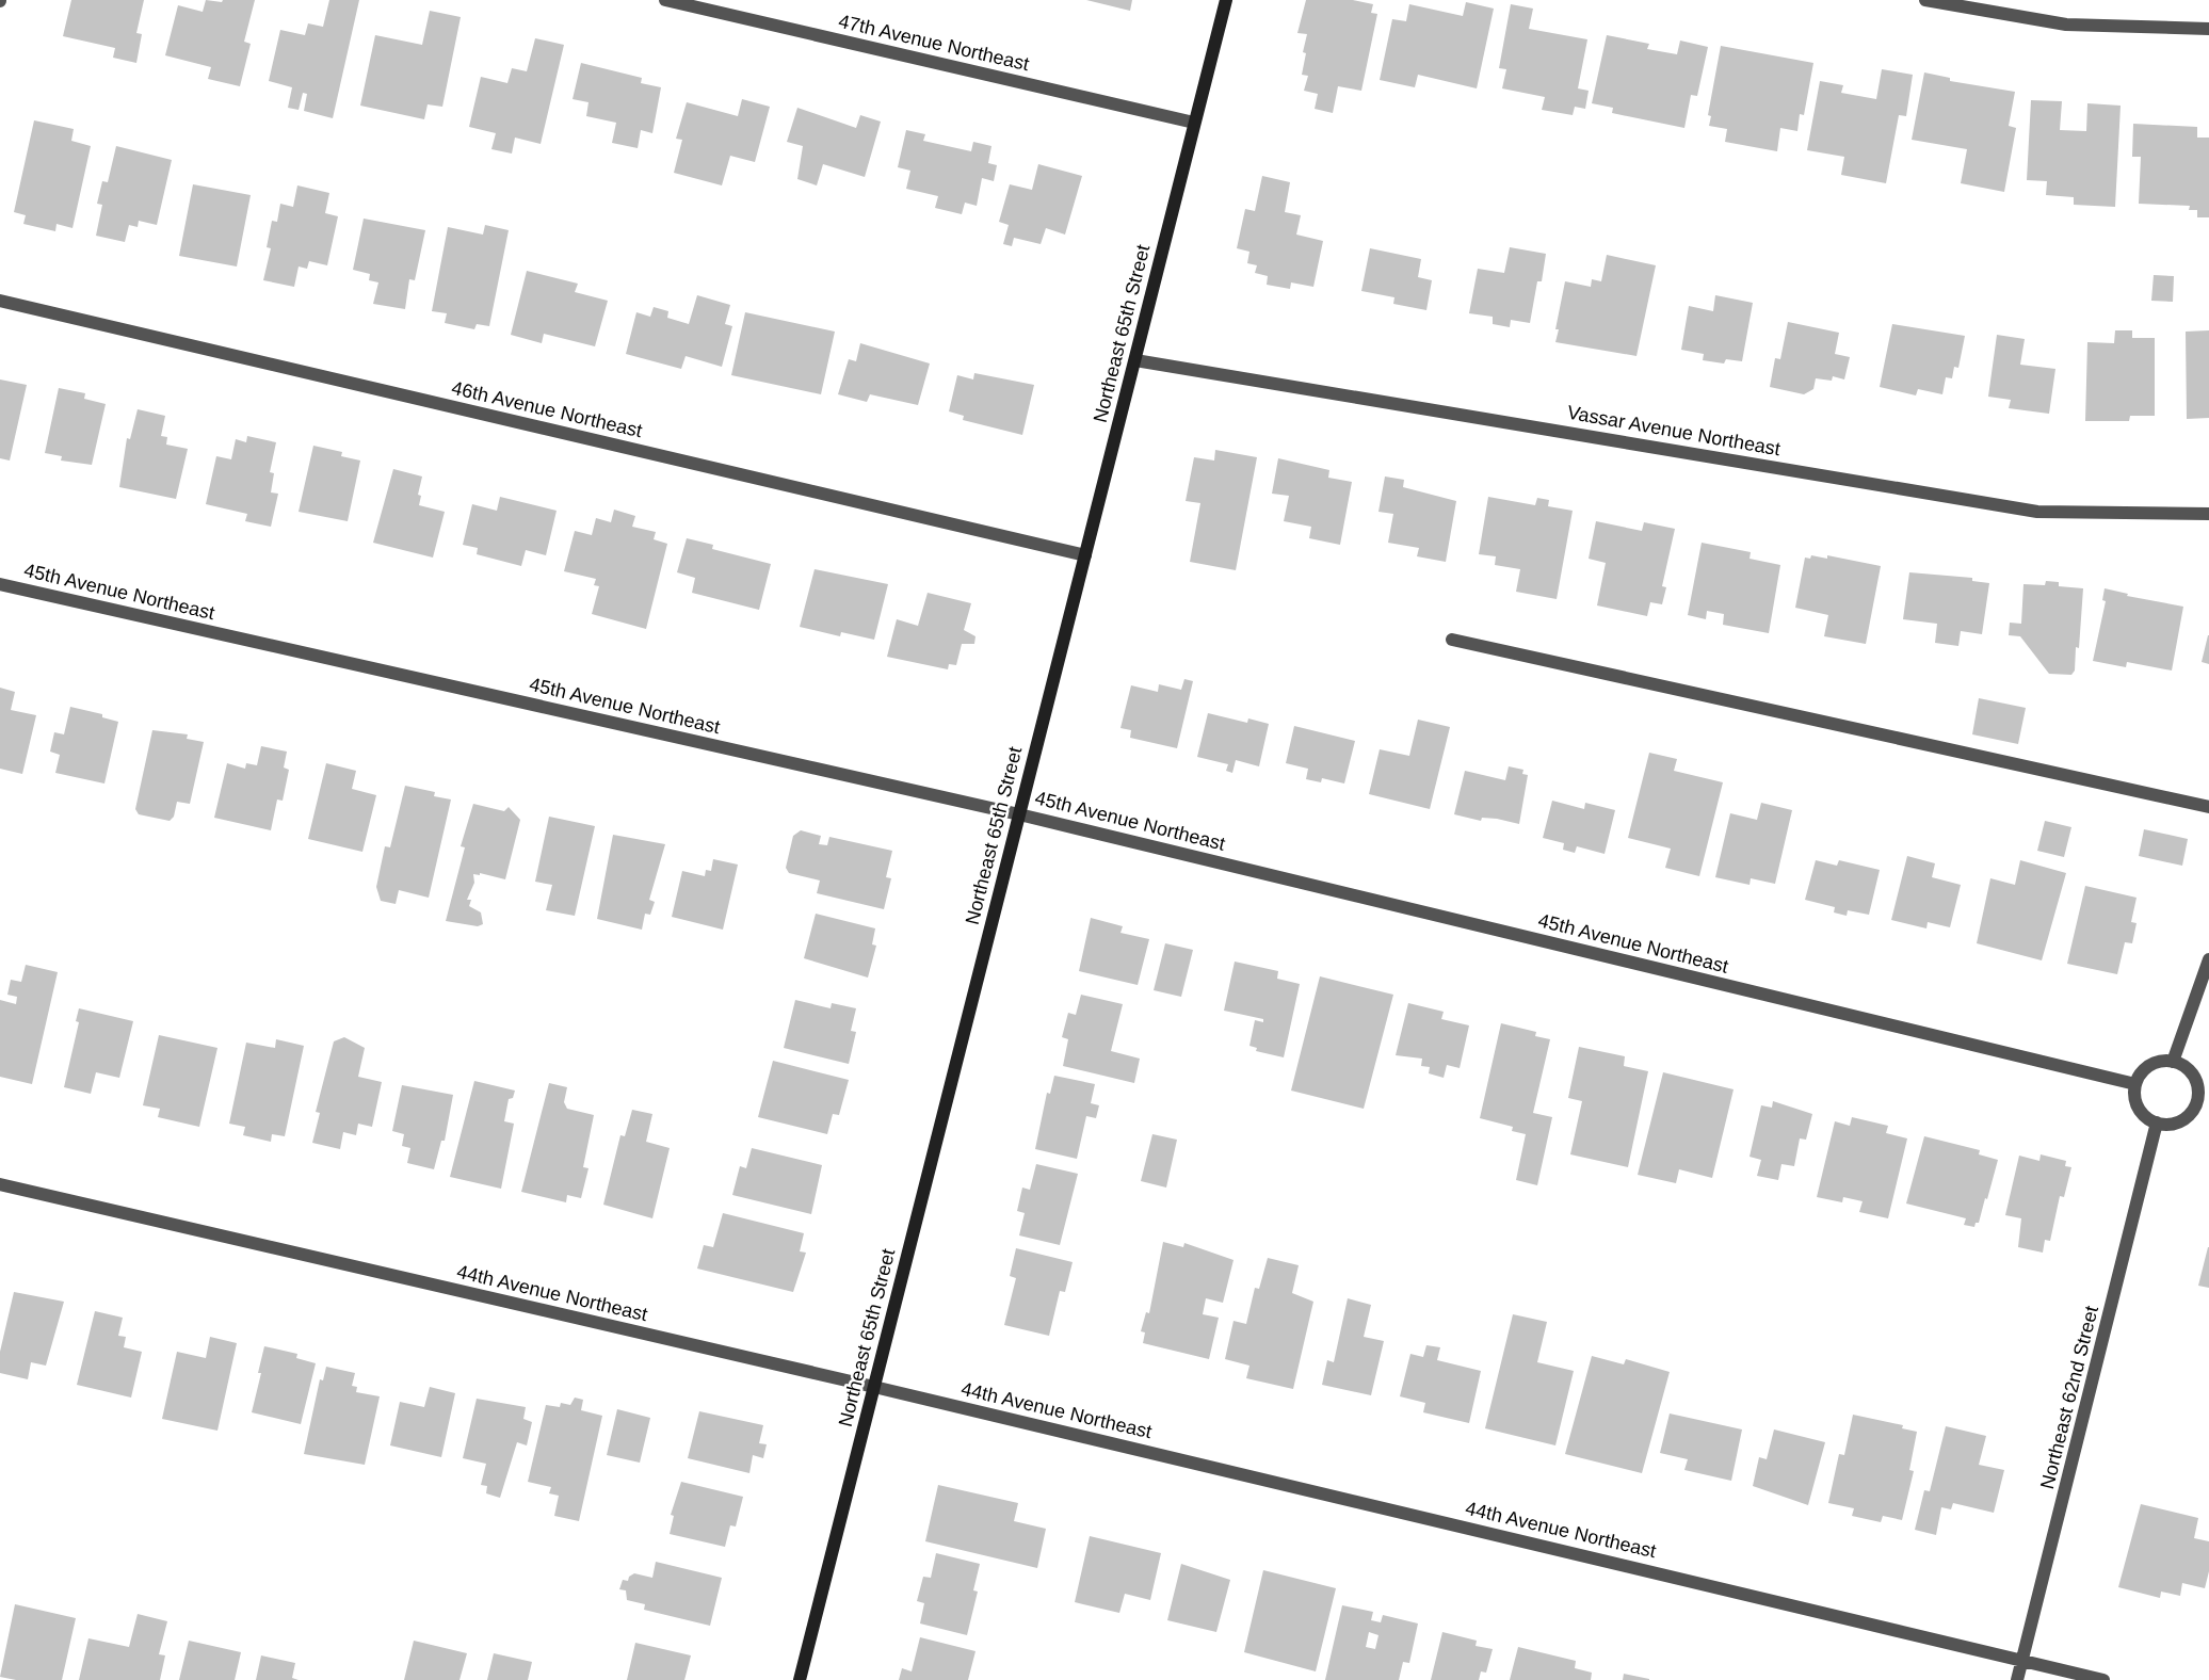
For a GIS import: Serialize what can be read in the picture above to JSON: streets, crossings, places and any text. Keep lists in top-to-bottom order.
{
  "streets": {
    "main road": ["Northeast 65th Street"],
    "street": [
      "47th Avenue Northeast",
      "46th Avenue Northeast",
      "Vassar Avenue Northeast",
      "45th Avenue Northeast",
      "44th Avenue Northeast",
      "Northeast 62nd Street"
    ]
  },
  "crossings": [
    ["47th Avenue Northeast", "Northeast 65th Street"],
    ["Northeast 65th Street", "46th Avenue Northeast"],
    ["Northeast 65th Street", "Vassar Avenue Northeast"],
    ["Northeast 65th Street", "45th Avenue Northeast"],
    ["Northeast 65th Street", "44th Avenue Northeast"],
    ["45th Avenue Northeast", "Northeast 62nd Street"],
    ["44th Avenue Northeast", "Northeast 62nd Street"]
  ]
}
